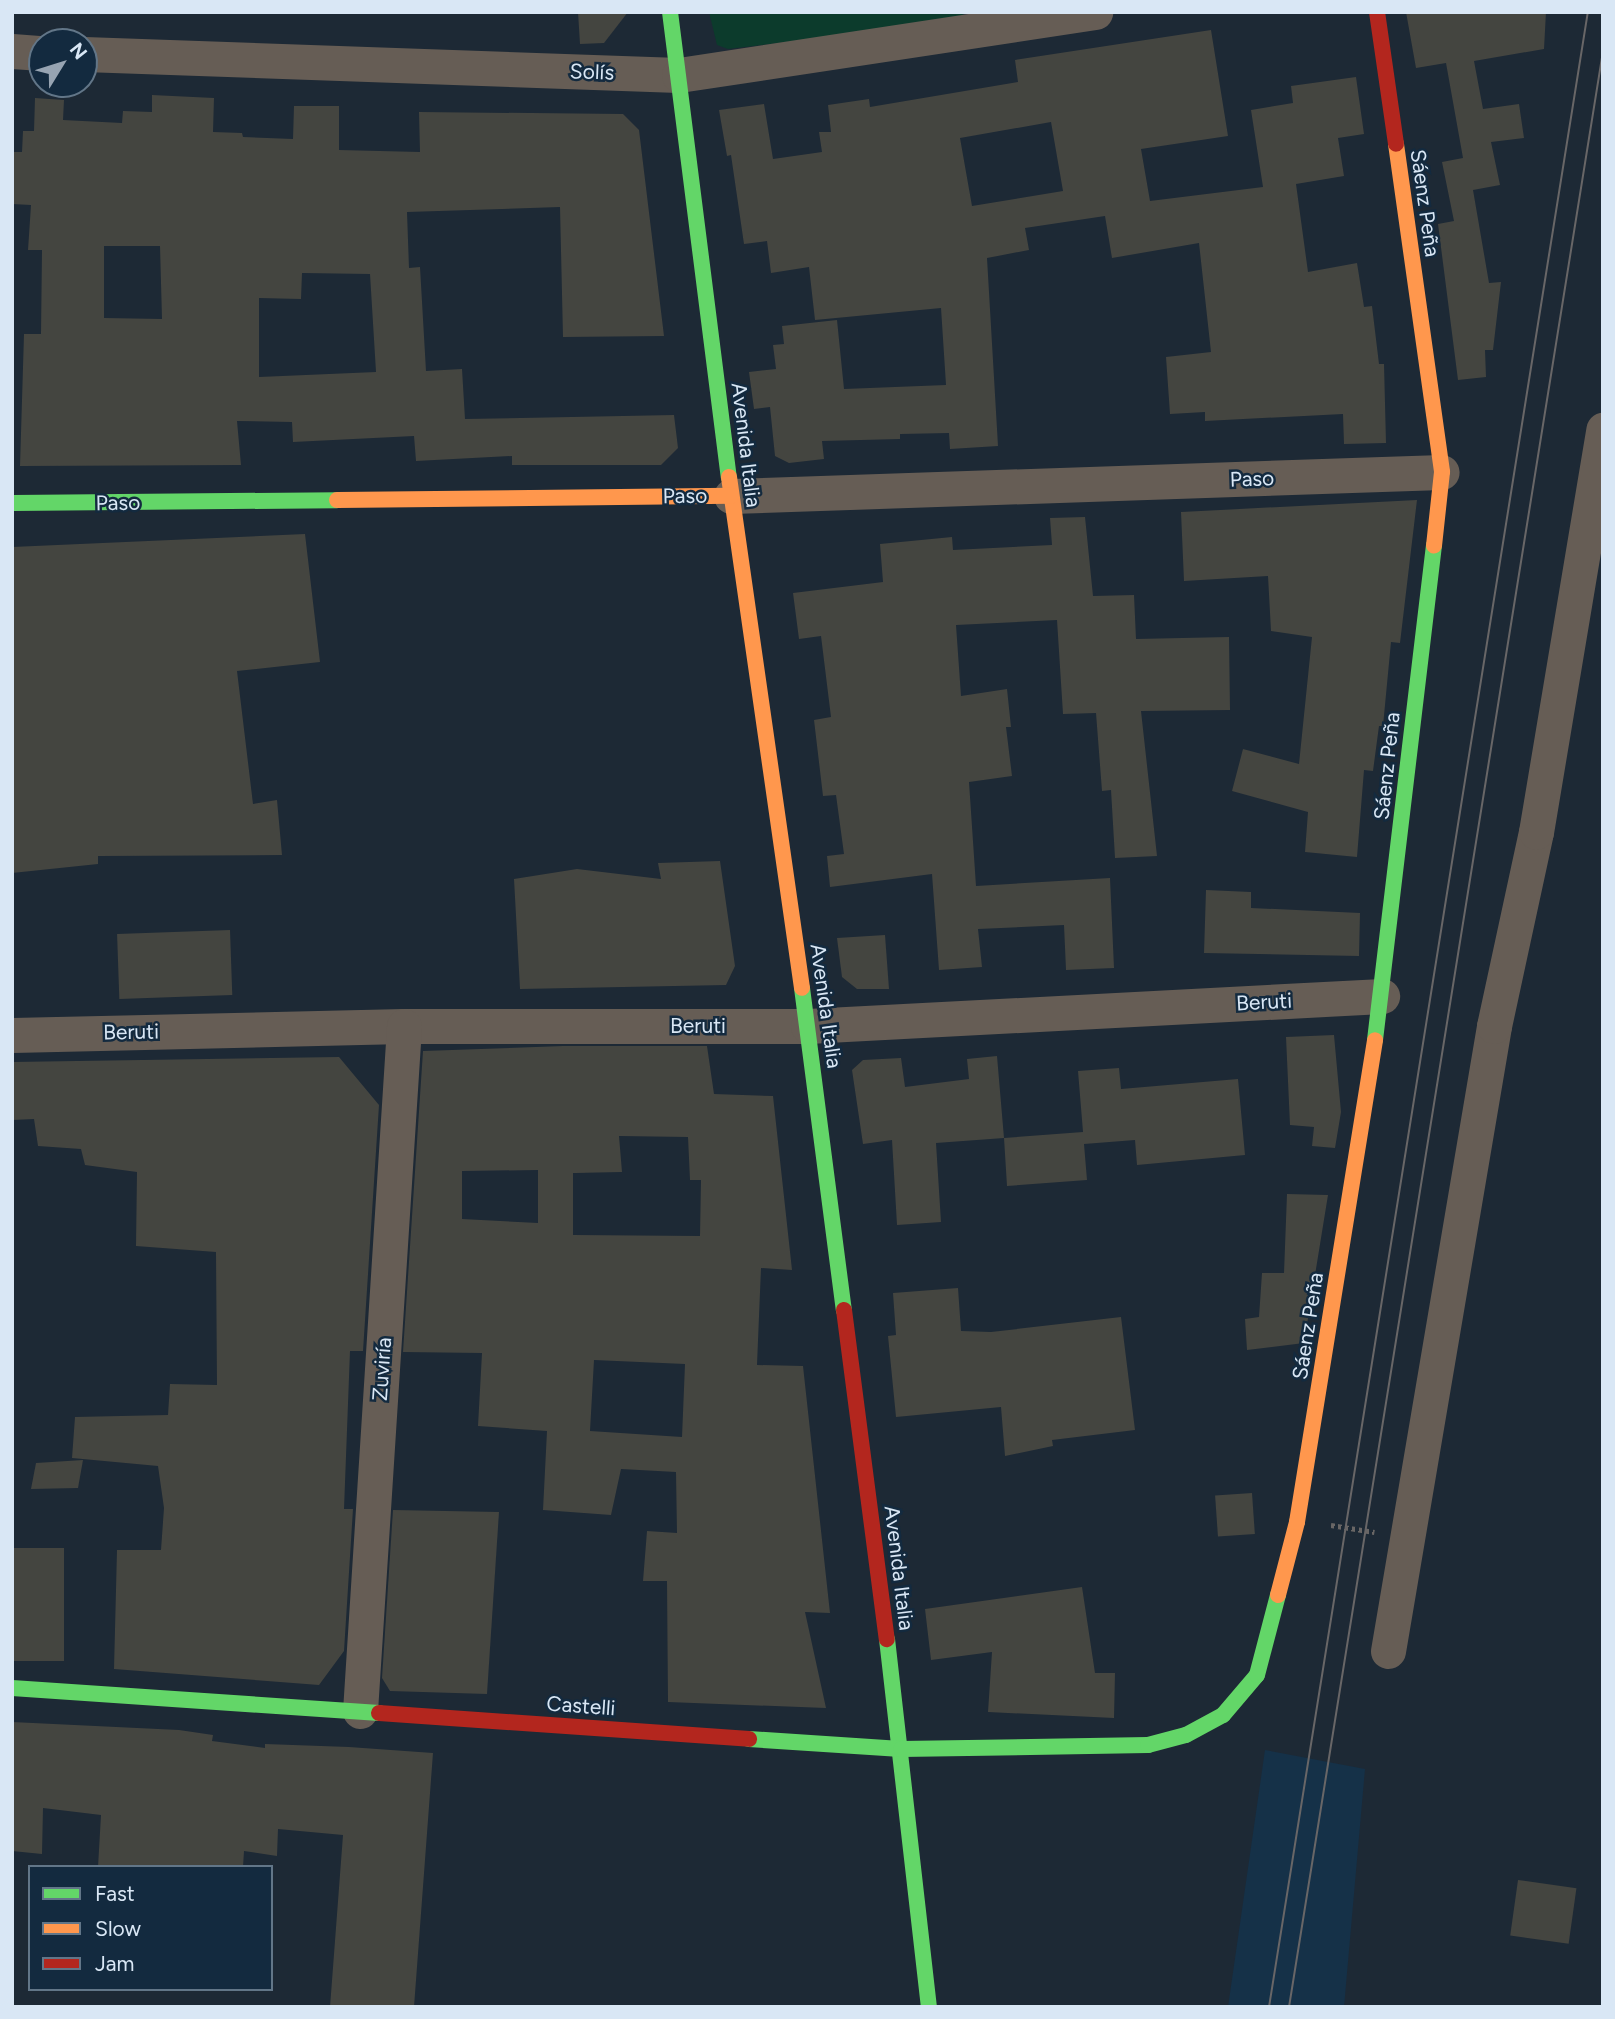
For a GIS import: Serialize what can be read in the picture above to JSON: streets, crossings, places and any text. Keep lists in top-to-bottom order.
{
  "streets": {
    "street": [
      "Solís",
      "Sáenz Peña",
      "Avenida Italia",
      "Paso",
      "Beruti",
      "Zuviría",
      "Castelli"
    ]
  },
  "crossings": [
    ["Solís", "Avenida Italia"],
    ["Sáenz Peña", "Paso"],
    ["Sáenz Peña", "Beruti"],
    ["Sáenz Peña", "Castelli"],
    ["Avenida Italia", "Paso"],
    ["Avenida Italia", "Beruti"],
    ["Avenida Italia", "Castelli"],
    ["Beruti", "Zuviría"],
    ["Zuviría", "Castelli"]
  ],
  "legend": ["Fast", "Slow", "Jam"],
  "north": "top right"
}
